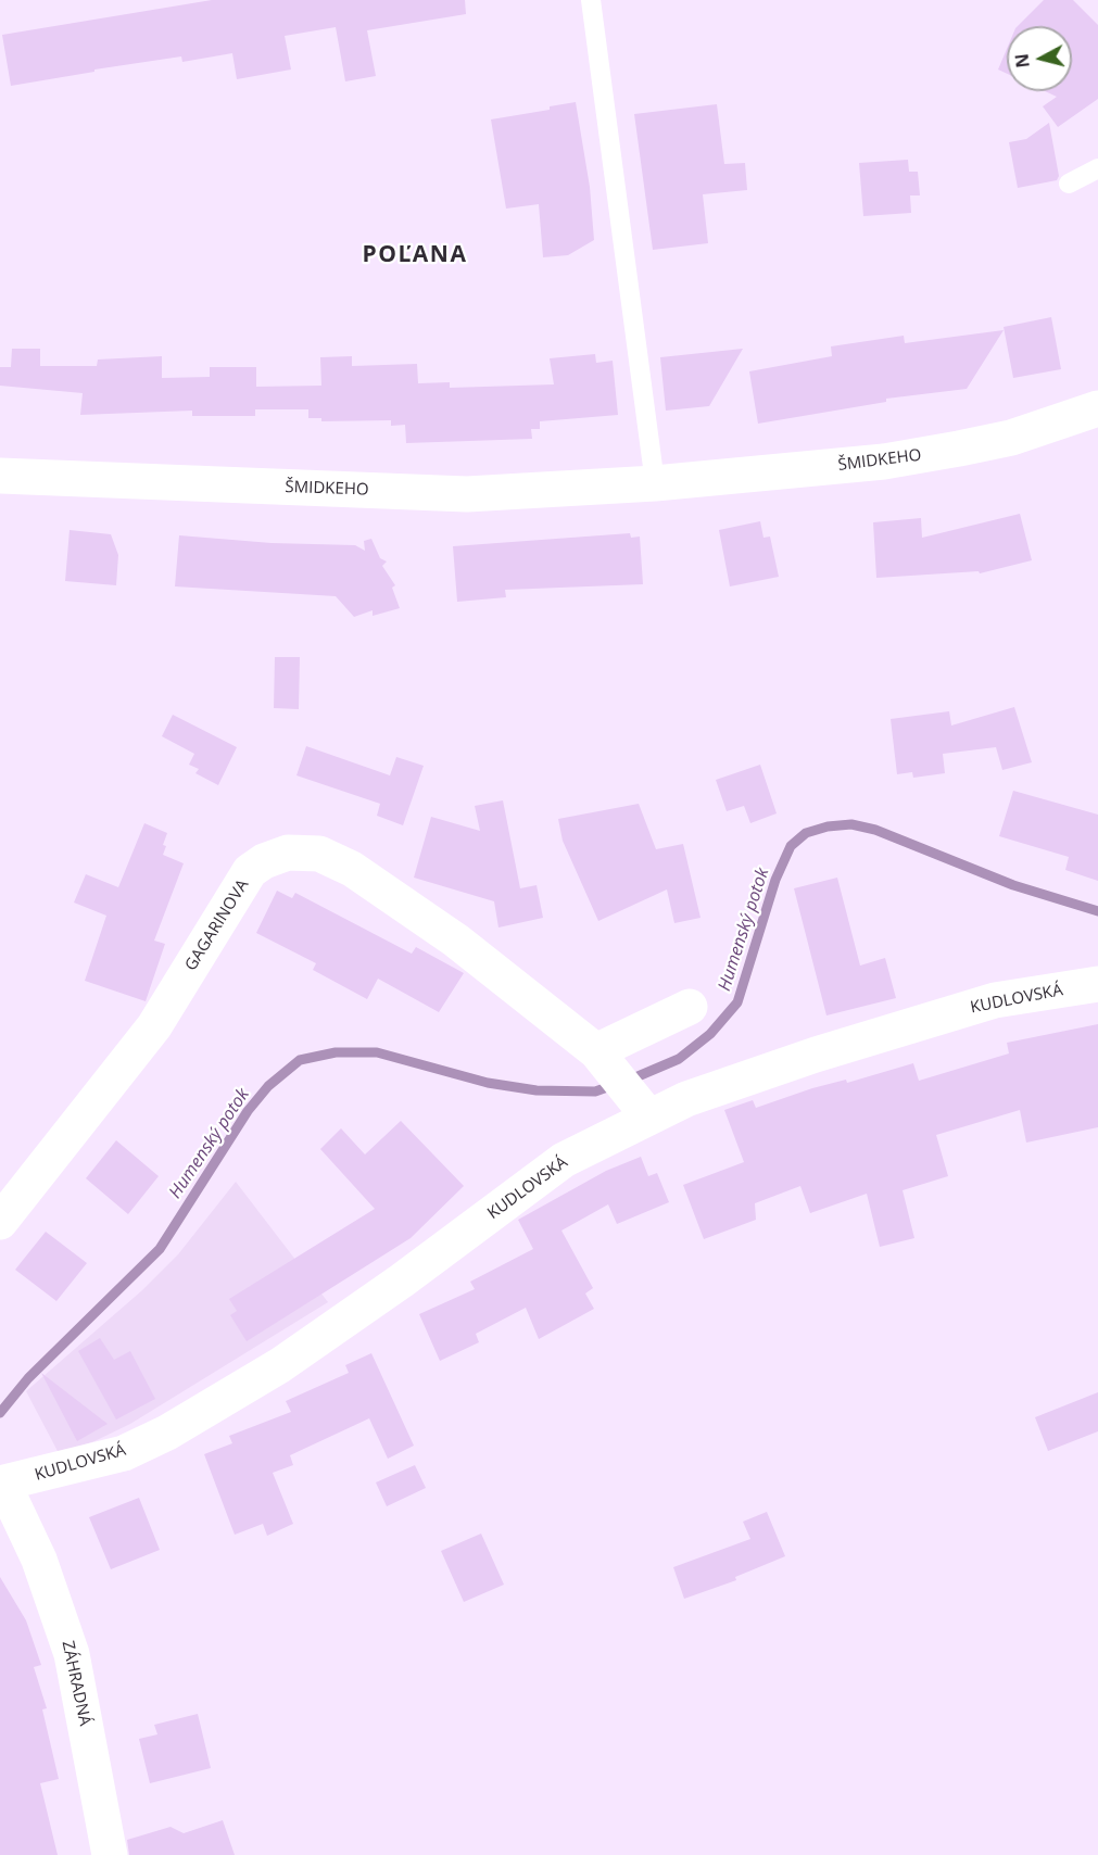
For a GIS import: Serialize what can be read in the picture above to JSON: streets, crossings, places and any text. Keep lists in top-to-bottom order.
{
  "streets": {
    "street": [
      "ŠMIDKEHO",
      "GAGARINOVA",
      "KUDLOVSKÁ",
      "ZÁHRADNÁ"
    ]
  },
  "crossings": [
    ["GAGARINOVA", "KUDLOVSKÁ"],
    ["KUDLOVSKÁ", "ZÁHRADNÁ"]
  ],
  "districts": ["POĽANA"],
  "water": ["Humenský potok"],
  "north": "left"
}
